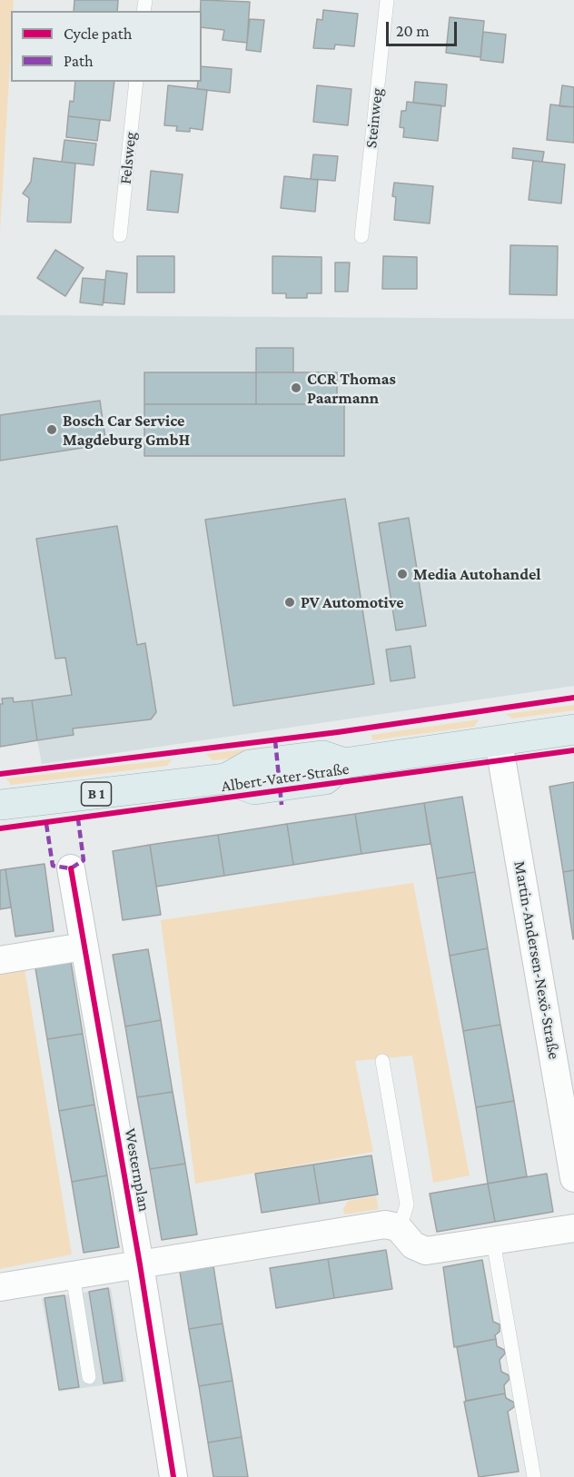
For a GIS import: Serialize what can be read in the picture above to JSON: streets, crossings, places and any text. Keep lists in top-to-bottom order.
{
  "streets": {
    "main road": ["Albert-Vater-Straße", "B 1"],
    "street": ["Martin-Andersen-Nexö-Straße", "Westernplan"],
    "lane": ["Steinweg", "Felsweg"]
  },
  "crossings": [
    ["Albert-Vater-Straße", "Martin-Andersen-Nexö-Straße"]
  ],
  "places": [
    "CCR Thomas Paarmann",
    "Bosch Car Service Magdeburg GmbH",
    "Media Autohandel",
    "PV Automotive"
  ],
  "legend": ["Cycle path", "Path"],
  "scale_bar": "20 m"
}
